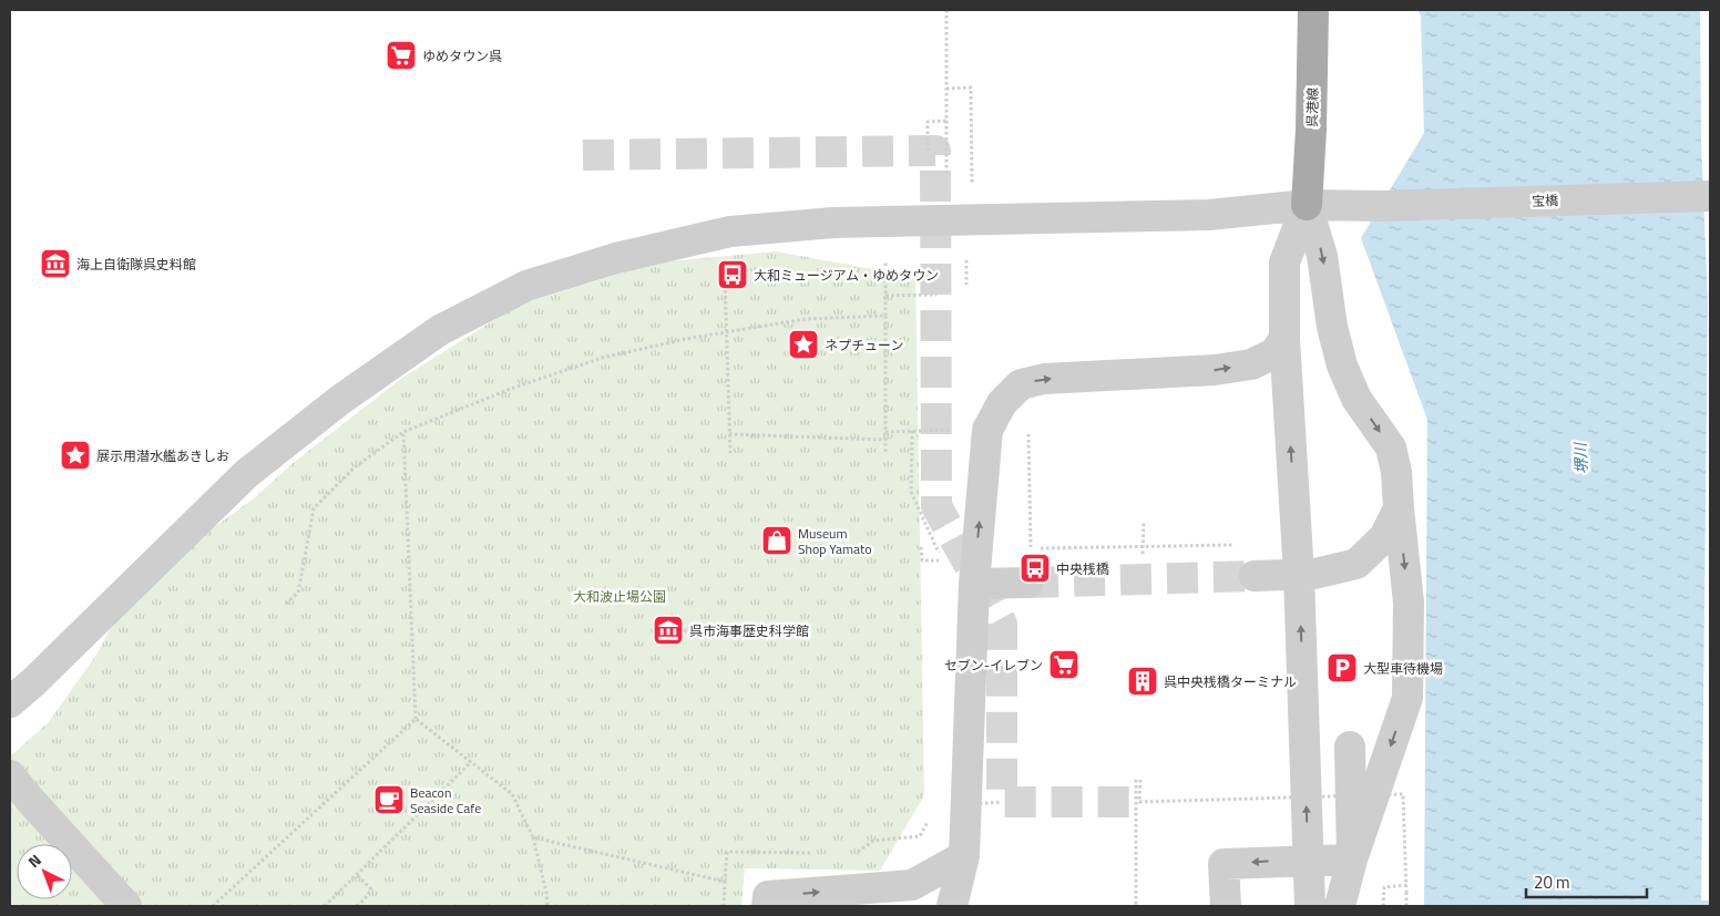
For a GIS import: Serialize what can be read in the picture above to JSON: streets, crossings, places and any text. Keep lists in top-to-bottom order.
{
  "streets": {
    "main road": ["呉港線"],
    "street": ["宝橋"]
  },
  "crossings": [
    ["呉港線", "宝橋"]
  ],
  "water": ["堺川"],
  "parks": ["大和波止場公園"],
  "places": {
    "supermarket": ["ゆめタウン呉", "セブン-イレブン"],
    "museum": ["海上自衛隊呉史料館", "呉市海事歴史科学館"],
    "bus stop": ["大和ミュージアム・ゆめタウン", "中央桟橋"],
    "place": ["ネプチューン", "展示用潜水艦あきしお"],
    "shop": ["Museum Shop Yamato"],
    "parking": ["大型車待機場"],
    "building": ["呉中央桟橋ターミナル"],
    "cafe": ["Beacon Seaside Cafe"]
  },
  "scale_bar": "20 m",
  "north": "top left"
}
